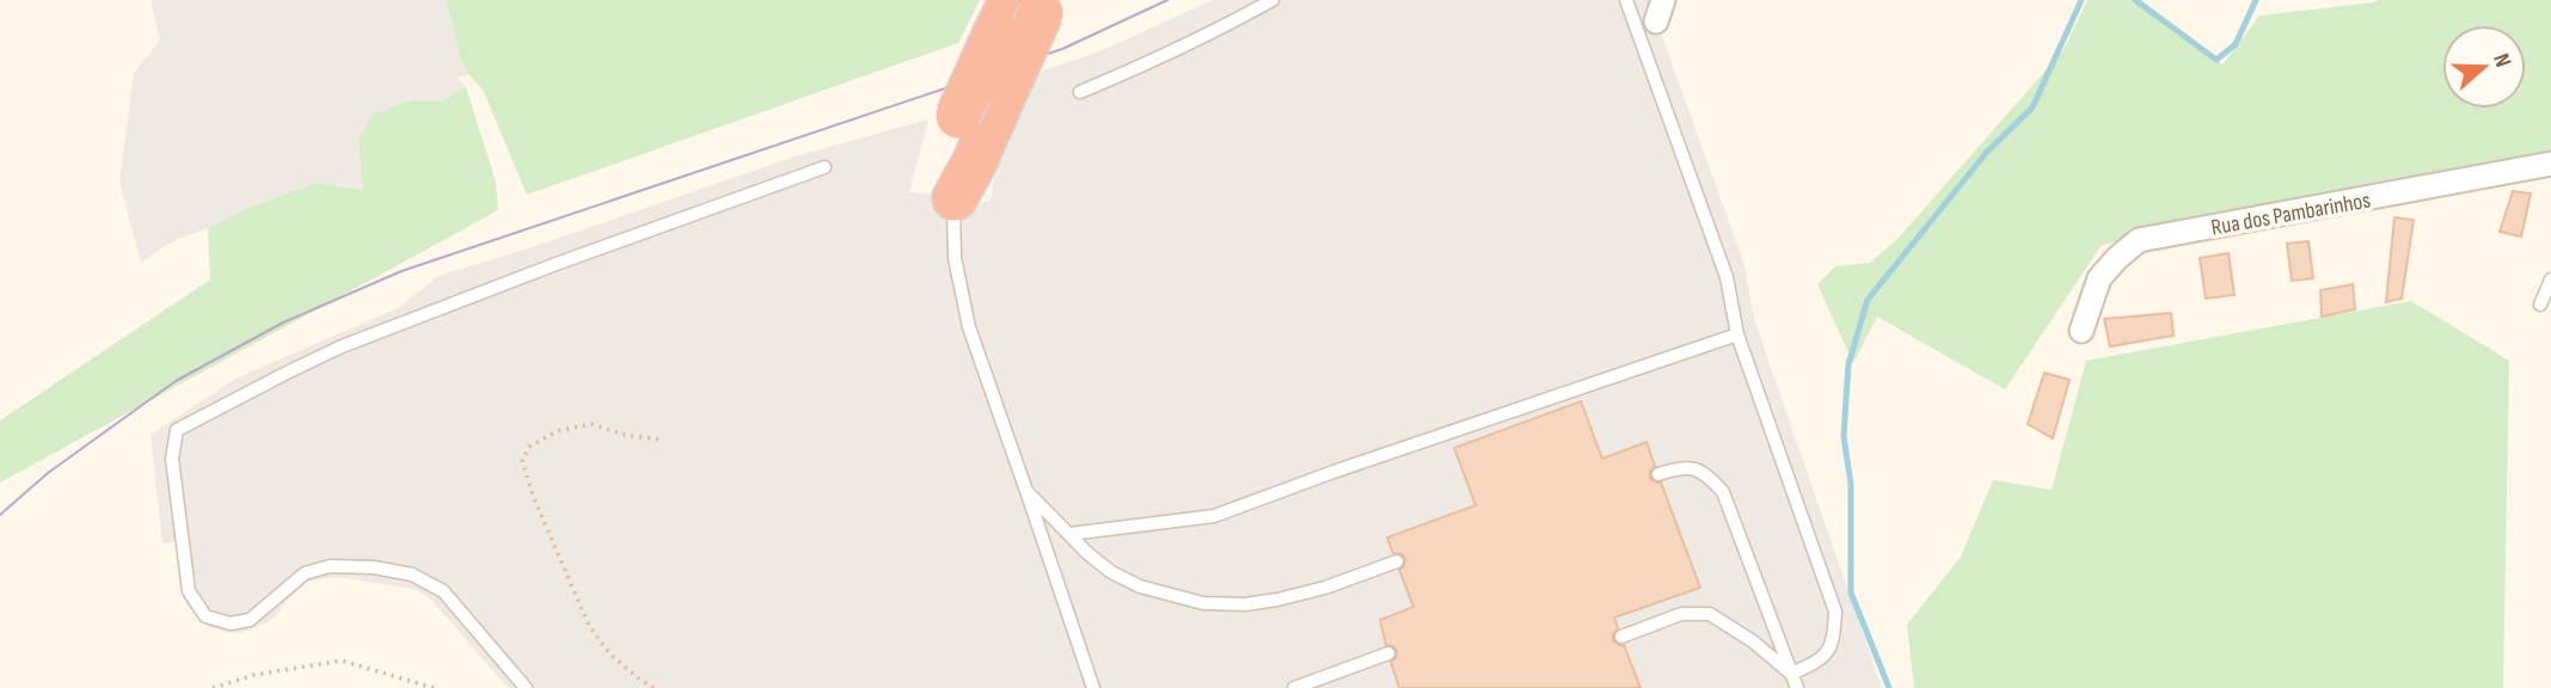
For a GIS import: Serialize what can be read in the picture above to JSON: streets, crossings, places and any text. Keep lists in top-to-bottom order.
{
  "streets": {
    "street": ["Rua dos Pambarinhos"]
  },
  "north": "right"
}
